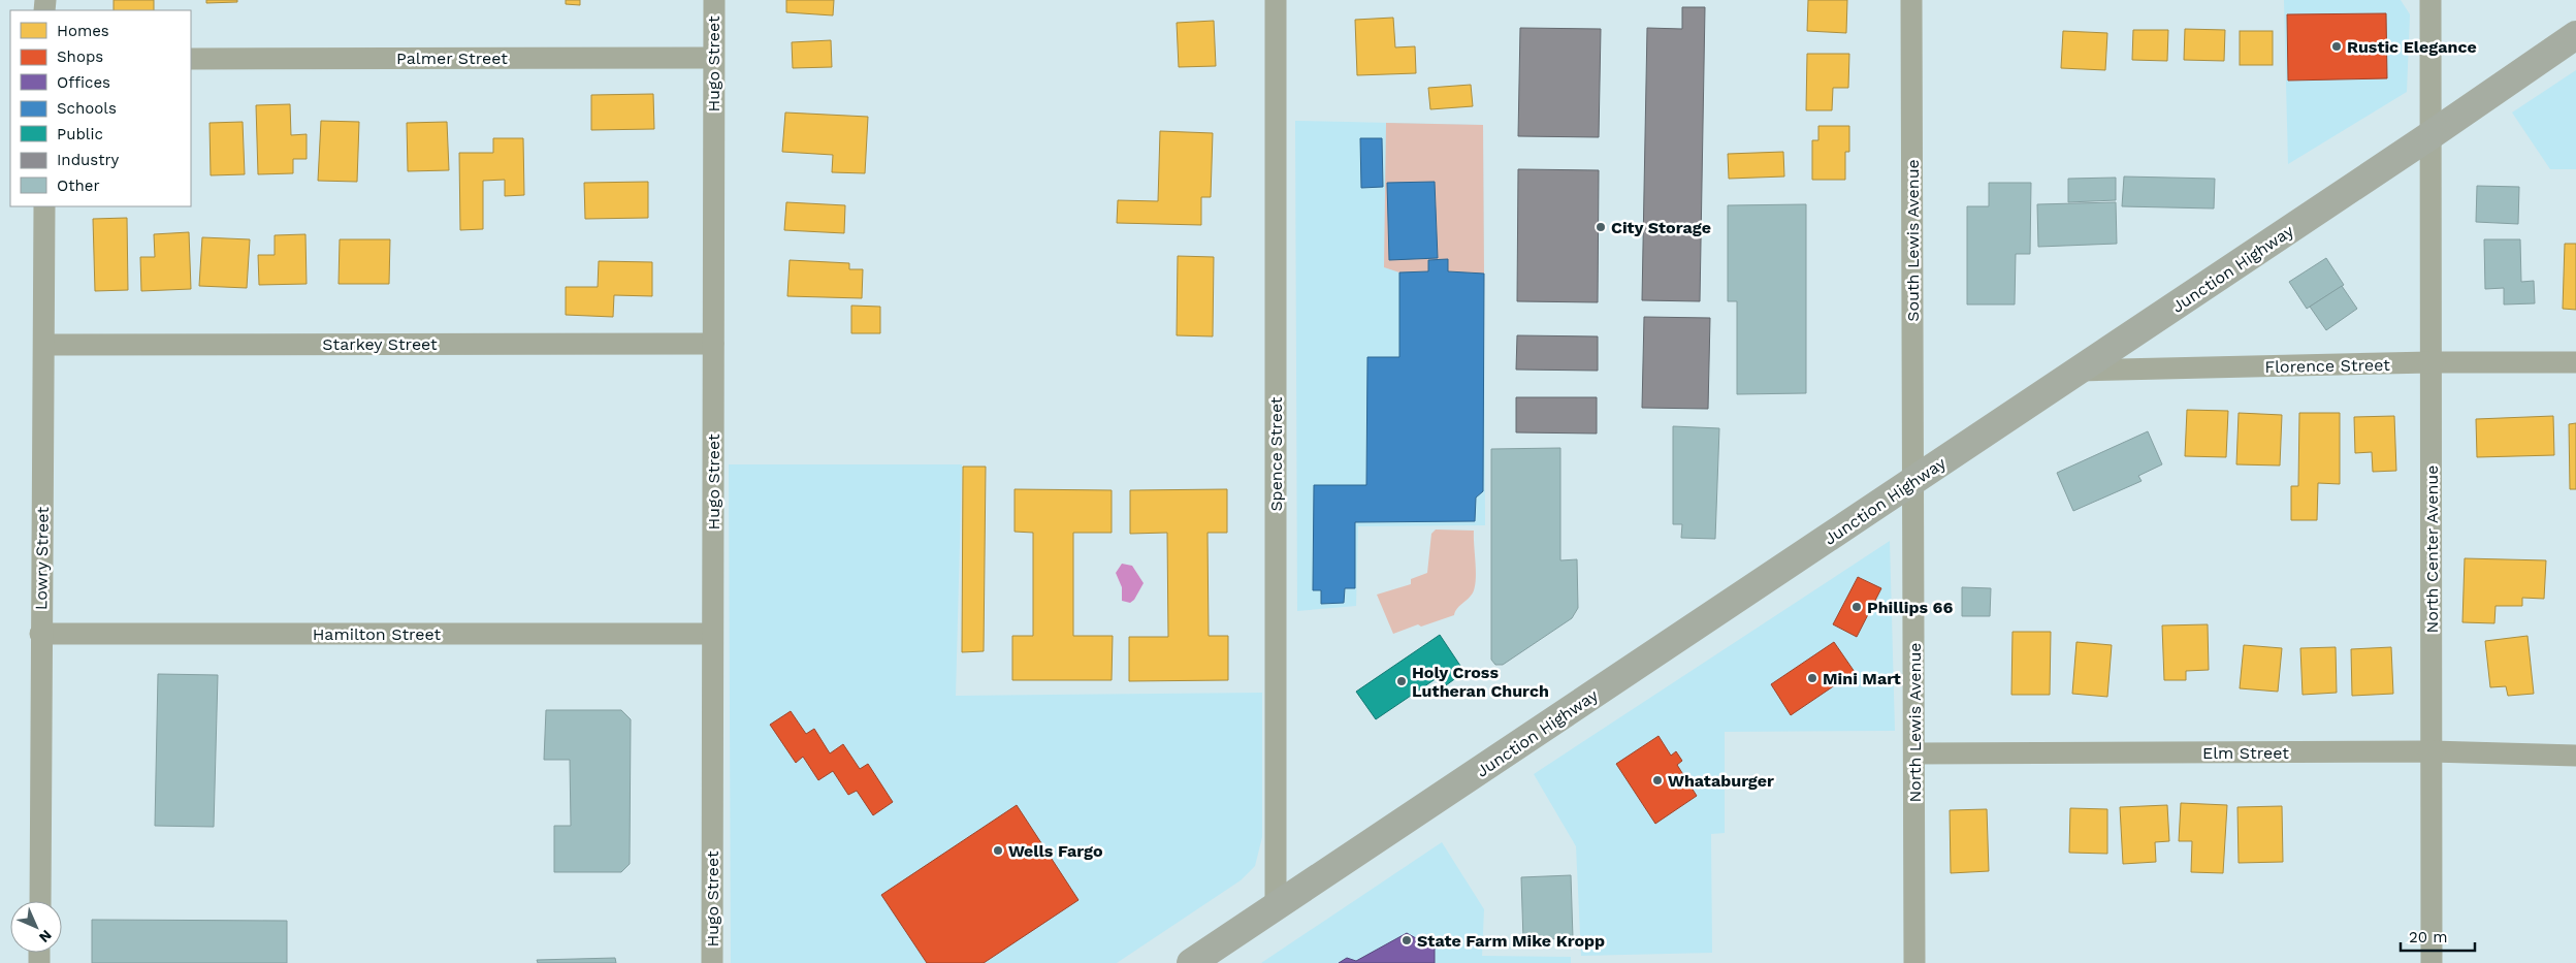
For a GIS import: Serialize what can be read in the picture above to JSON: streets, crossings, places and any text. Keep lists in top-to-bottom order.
{
  "streets": {
    "main road": ["Junction Highway"],
    "street": [
      "Palmer Street",
      "Hugo Street",
      "South Lewis Avenue",
      "Starkey Street",
      "Florence Street",
      "Spence Street",
      "North Center Avenue",
      "Lowry Street",
      "Hamilton Street",
      "North Lewis Avenue",
      "Elm Street"
    ]
  },
  "crossings": [
    ["Palmer Street", "Hugo Street"],
    ["Hugo Street", "Starkey Street"],
    ["Hugo Street", "Hamilton Street"],
    ["South Lewis Avenue", "Junction Highway"],
    ["South Lewis Avenue", "North Lewis Avenue"],
    ["Junction Highway", "Florence Street"],
    ["Junction Highway", "Spence Street"],
    ["Junction Highway", "North Center Avenue"],
    ["Junction Highway", "North Lewis Avenue"],
    ["Starkey Street", "Lowry Street"],
    ["Florence Street", "North Center Avenue"],
    ["North Center Avenue", "Elm Street"],
    ["Lowry Street", "Hamilton Street"],
    ["North Lewis Avenue", "Elm Street"]
  ],
  "places": [
    "Rustic Elegance",
    "City Storage",
    "Phillips 66",
    "Mini Mart",
    "Holy Cross Lutheran Church",
    "Whataburger",
    "Wells Fargo",
    "State Farm Mike Kropp"
  ],
  "legend": [
    "Homes",
    "Shops",
    "Offices",
    "Schools",
    "Public",
    "Industry",
    "Other"
  ],
  "scale_bar": "20 m",
  "north": "bottom right"
}
